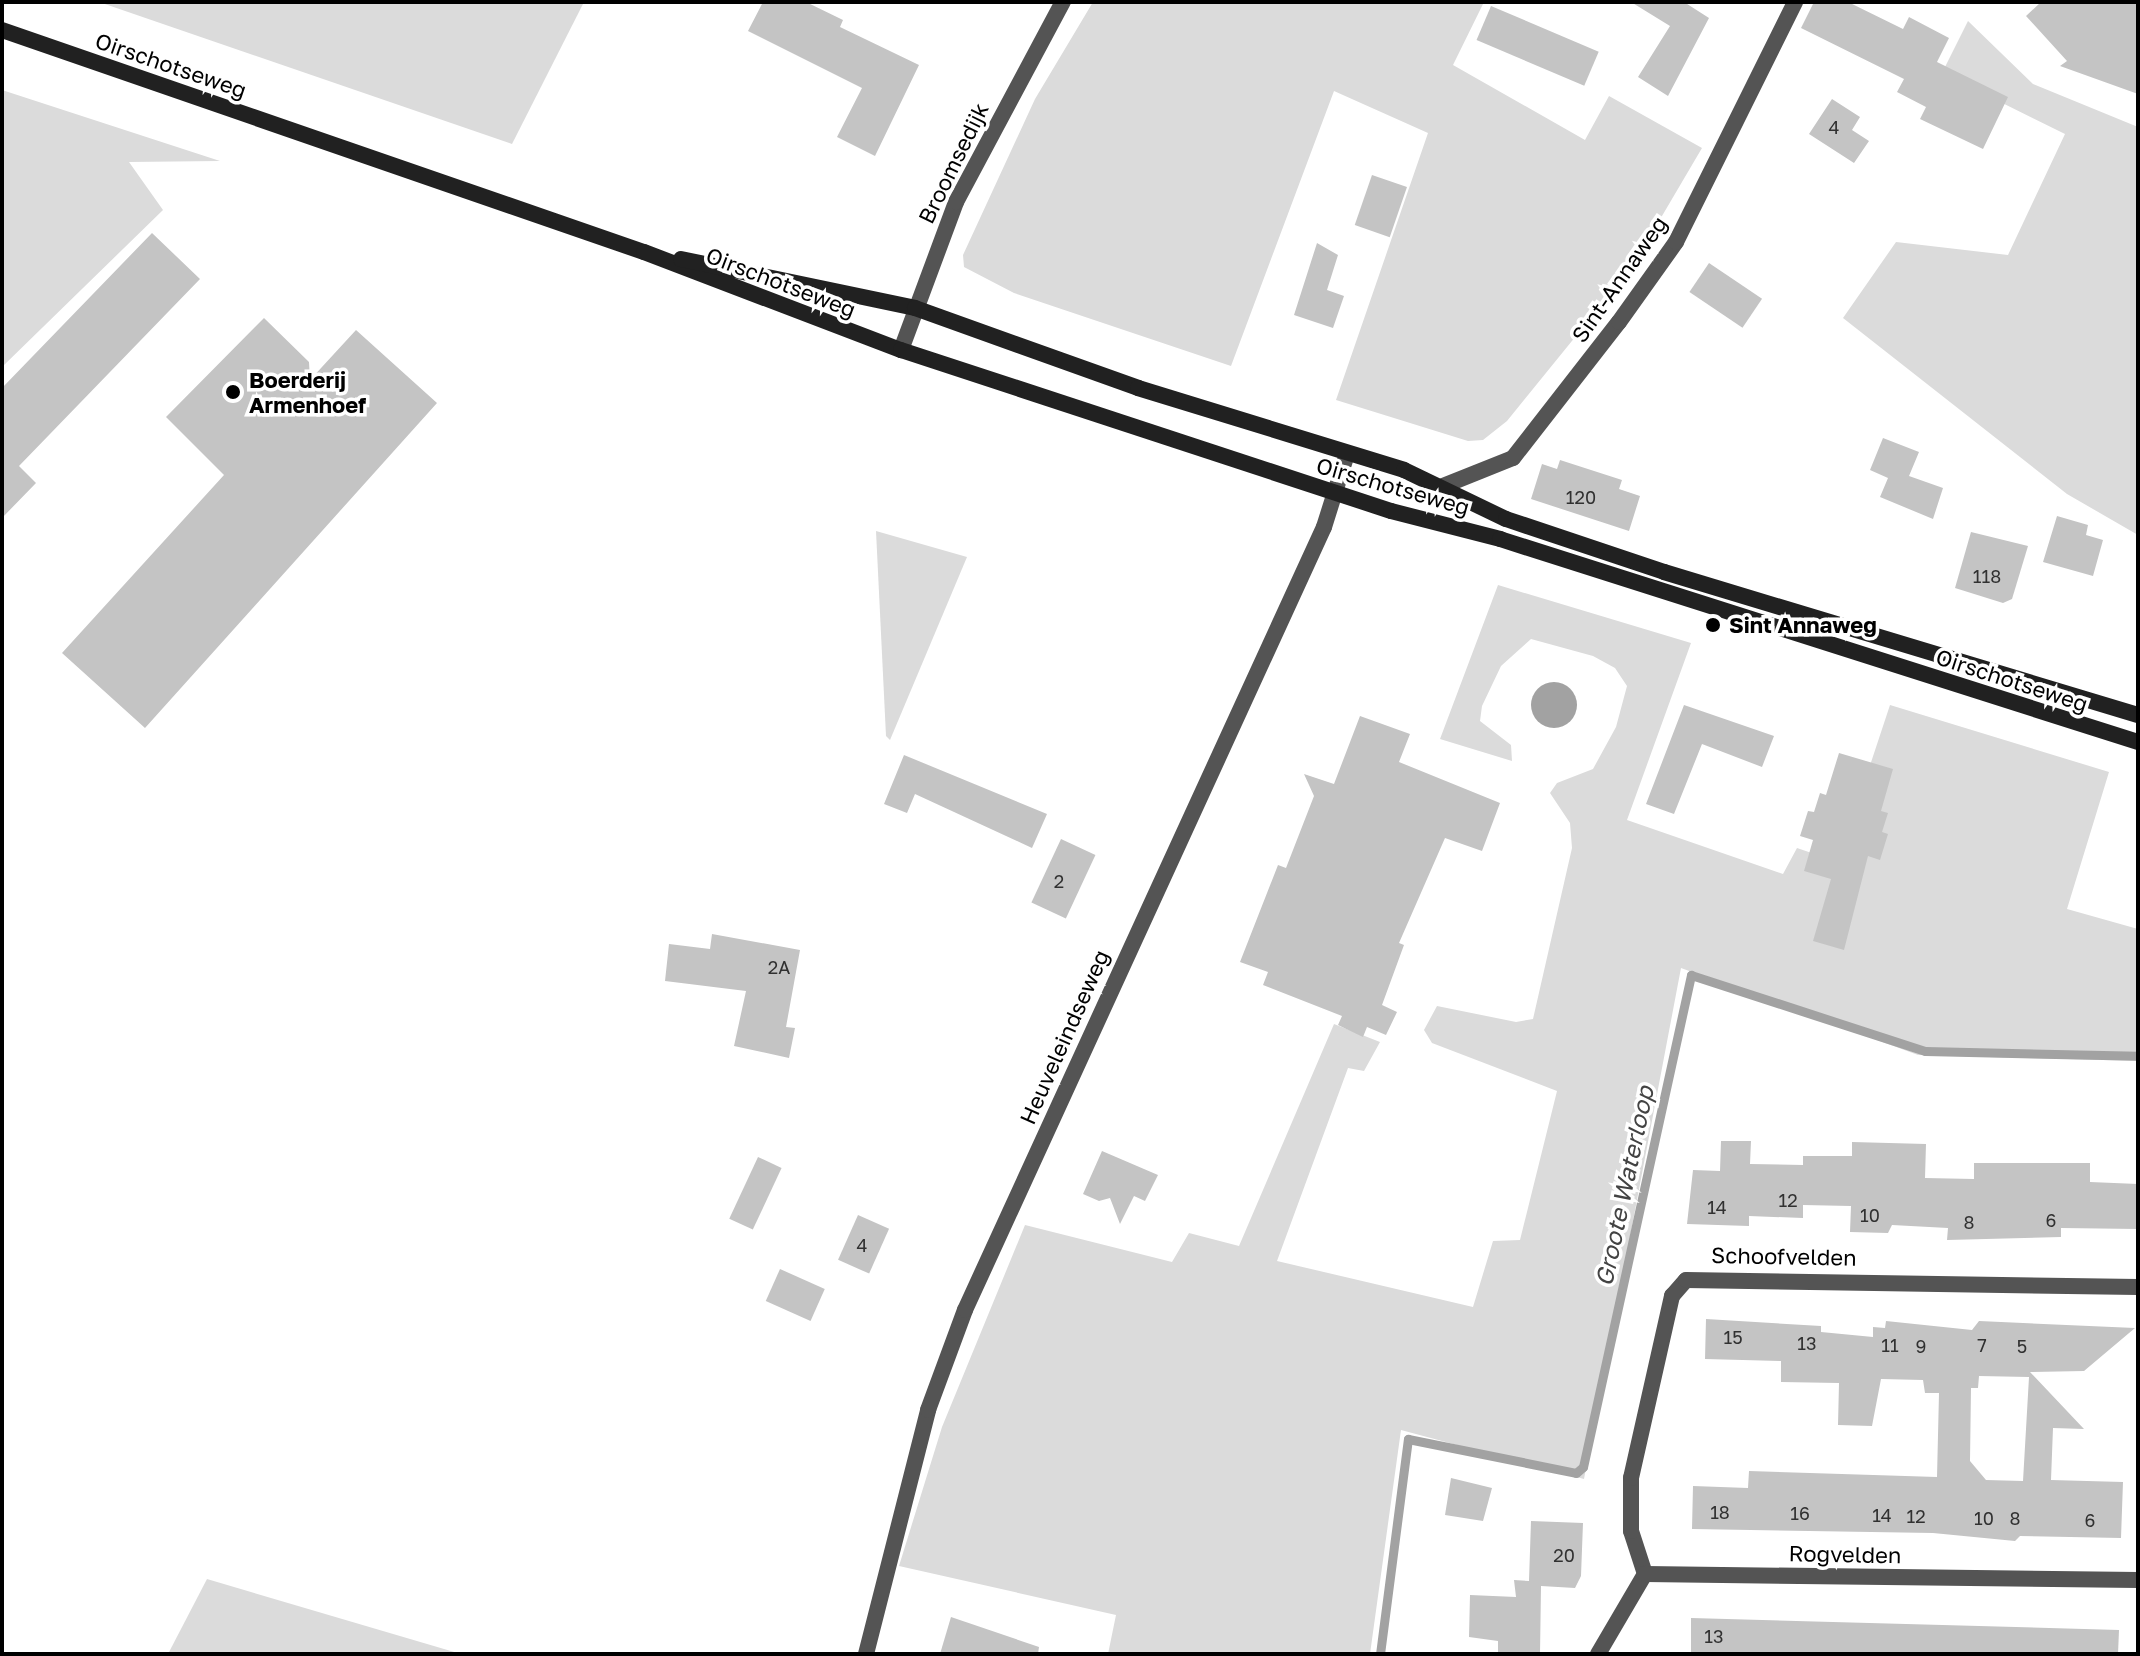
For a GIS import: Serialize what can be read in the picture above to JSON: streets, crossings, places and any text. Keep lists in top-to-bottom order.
{
  "streets": {
    "main road": ["Oirschotseweg"],
    "street": [
      "Broomsedijk",
      "Sint-Annaweg",
      "Heuveleindseweg",
      "Schoofvelden",
      "Rogvelden"
    ]
  },
  "crossings": [
    ["Oirschotseweg", "Broomsedijk"],
    ["Oirschotseweg", "Sint-Annaweg"],
    ["Oirschotseweg", "Heuveleindseweg"],
    ["Schoofvelden", "Rogvelden"]
  ],
  "water": ["Groote Waterloop"],
  "places": ["Boerderij Armenhoef", "Sint Annaweg"],
  "house_numbers": [
    "4",
    "120",
    "118",
    "2",
    "2A",
    "12",
    "14",
    "10",
    "6",
    "8",
    "4",
    "15",
    "13",
    "11",
    "7",
    "9",
    "5",
    "18",
    "16",
    "14",
    "12",
    "10",
    "8",
    "6",
    "20",
    "13"
  ]
}
